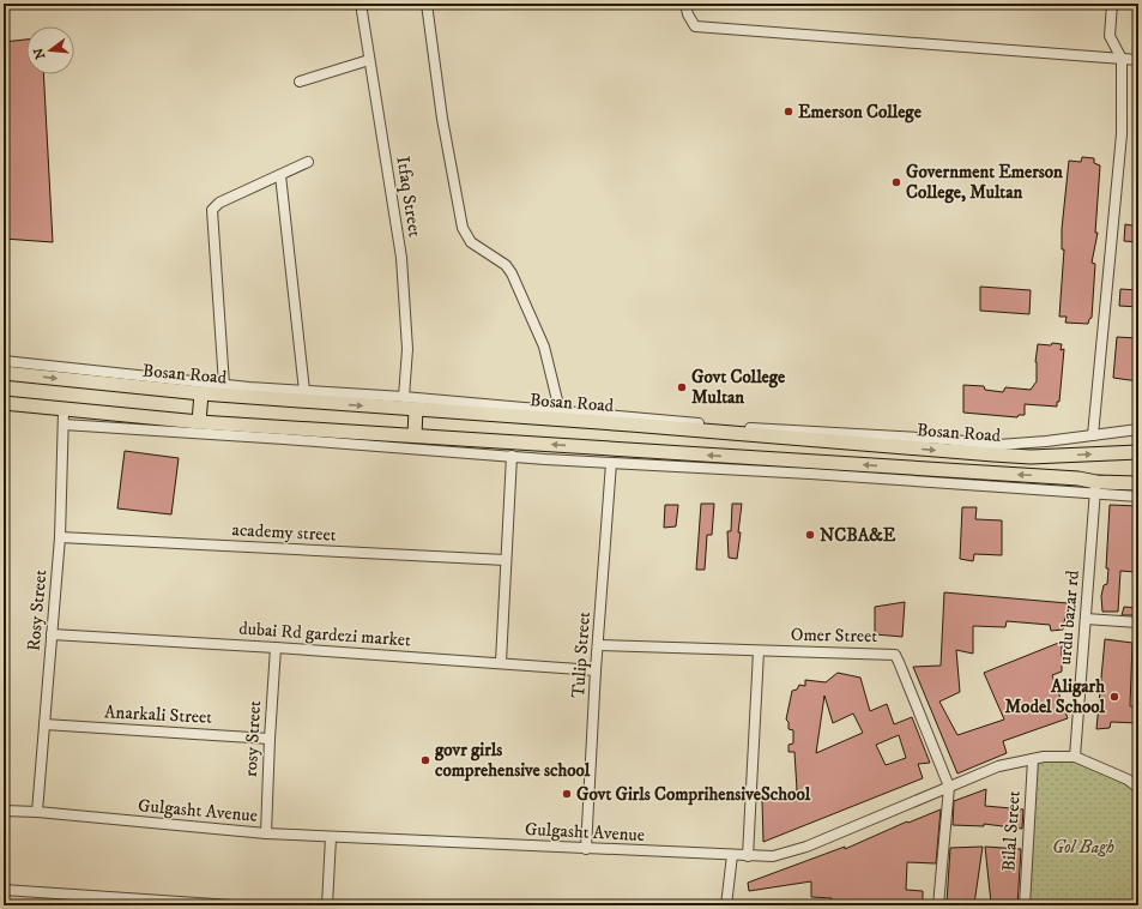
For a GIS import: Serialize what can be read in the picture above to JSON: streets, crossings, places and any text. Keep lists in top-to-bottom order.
{
  "streets": {
    "main road": ["Bosan Road"],
    "street": [
      "Itfaq Street",
      "academy street",
      "Rosy Street",
      "urdu bazar rd",
      "dubai Rd gardezi market",
      "Omer Street",
      "Tulip Street",
      "Anarkali Street",
      "rosy Street",
      "Gulgasht Avenue",
      "Bilal Street"
    ]
  },
  "crossings": [
    ["academy street", "Rosy Street"],
    ["Rosy Street", "dubai Rd gardezi market"],
    ["Rosy Street", "Anarkali Street"],
    ["Rosy Street", "Gulgasht Avenue"],
    ["urdu bazar rd", "Gulgasht Avenue"],
    ["dubai Rd gardezi market", "Tulip Street"],
    ["dubai Rd gardezi market", "rosy Street"],
    ["Omer Street", "Tulip Street"],
    ["Omer Street", "Gulgasht Avenue"],
    ["Tulip Street", "Gulgasht Avenue"],
    ["Anarkali Street", "rosy Street"],
    ["rosy Street", "Gulgasht Avenue"],
    ["Gulgasht Avenue", "Bilal Street"]
  ],
  "parks": ["Gol Bagh"],
  "places": [
    "Emerson College",
    "Government Emerson College, Multan",
    "Govt College Multan",
    "NCBA&E",
    "Aligarh Model School",
    "govr girls comprehensive school",
    "Govt Girls ComprihensiveSchool"
  ],
  "north": "left"
}
